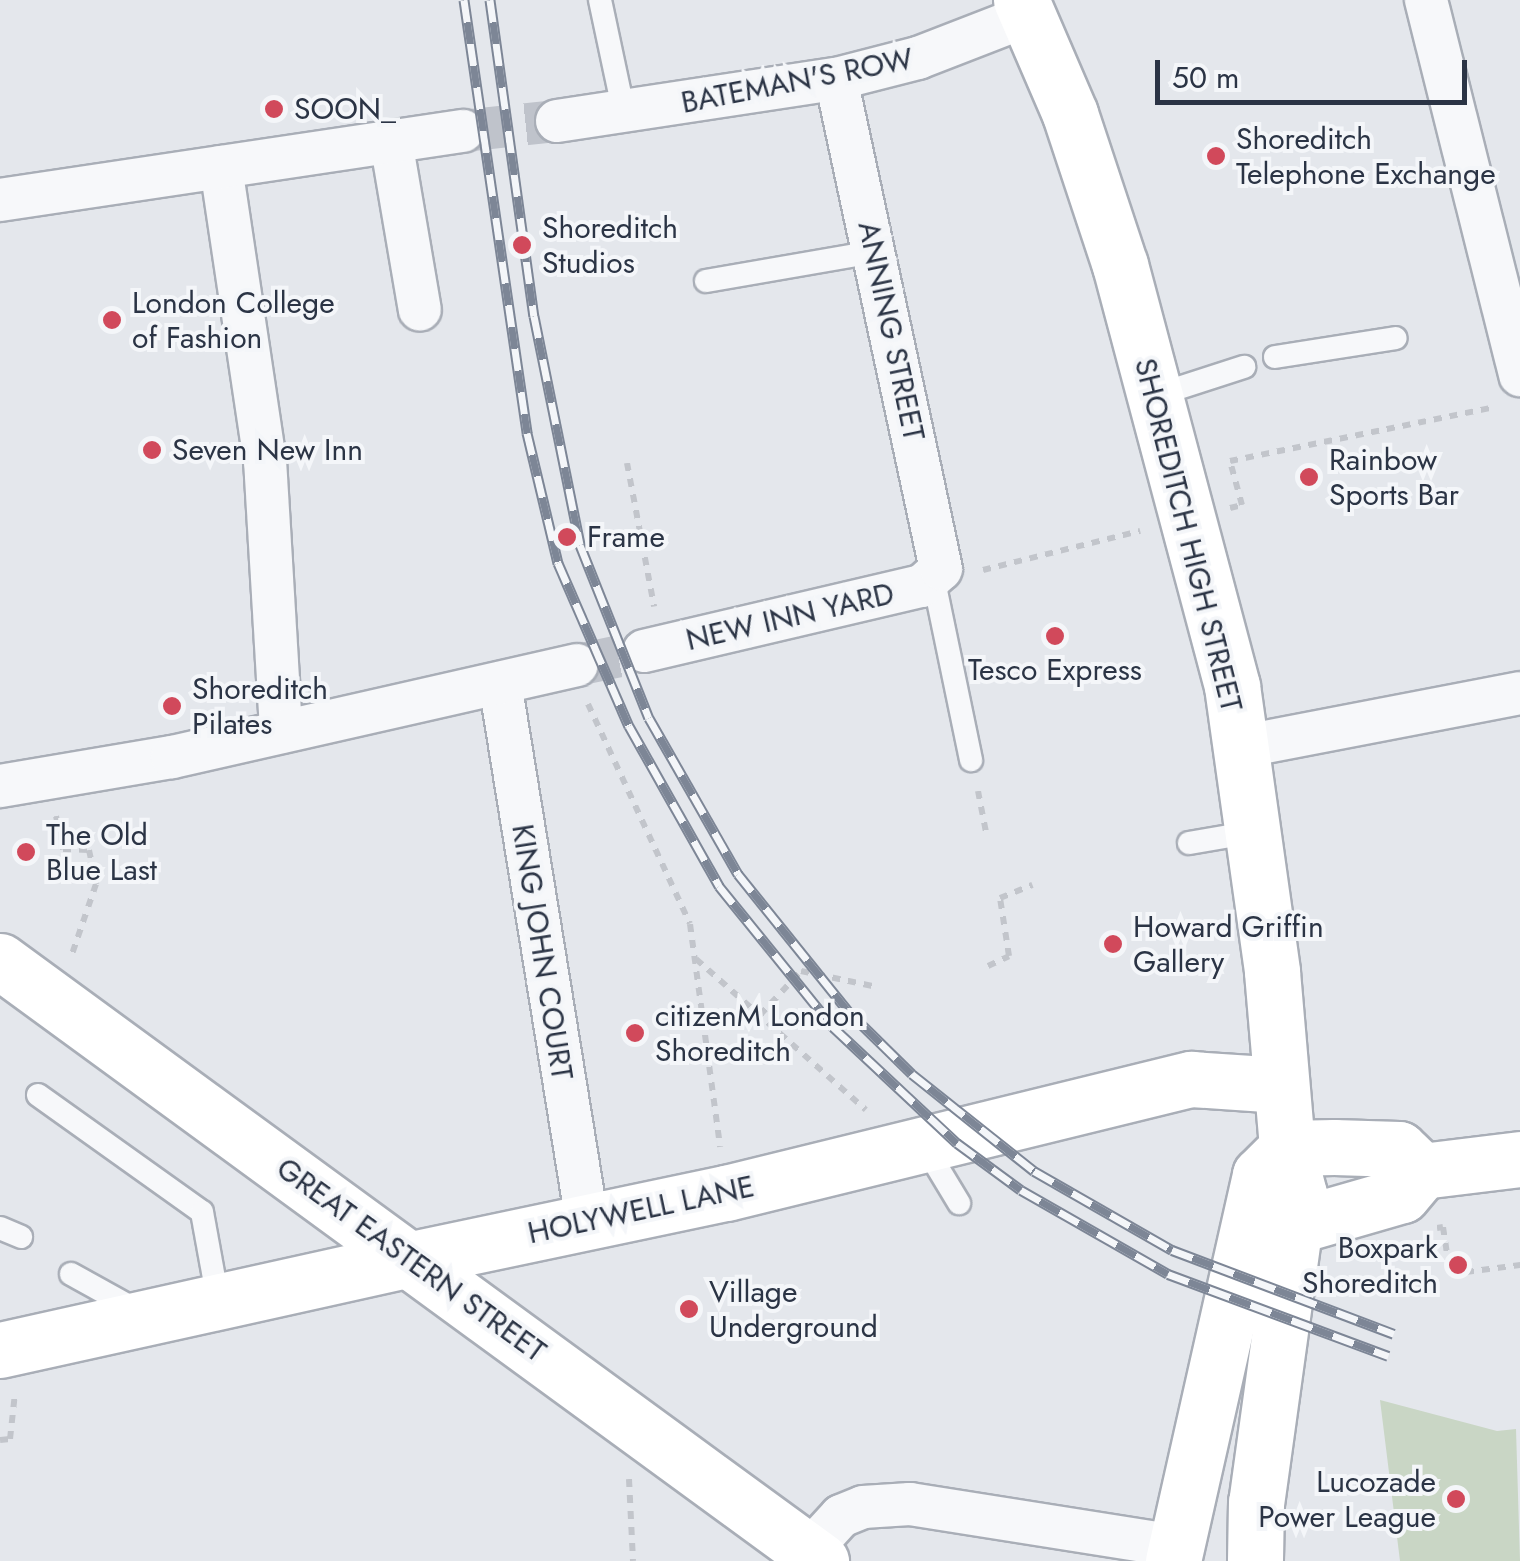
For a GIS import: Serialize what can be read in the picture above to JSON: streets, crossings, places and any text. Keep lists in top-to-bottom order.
{
  "streets": {
    "main road": ["SHOREDITCH HIGH STREET", "HOLYWELL LANE", "GREAT EASTERN STREET"],
    "street": [
      "BATEMAN'S ROW",
      "ANNING STREET",
      "NEW INN YARD",
      "KING JOHN COURT"
    ]
  },
  "crossings": [
    ["BATEMAN'S ROW", "ANNING STREET"],
    ["BATEMAN'S ROW", "SHOREDITCH HIGH STREET"],
    ["ANNING STREET", "NEW INN YARD"],
    ["SHOREDITCH HIGH STREET", "HOLYWELL LANE"],
    ["KING JOHN COURT", "HOLYWELL LANE"],
    ["HOLYWELL LANE", "GREAT EASTERN STREET"]
  ],
  "places": [
    "SOON_",
    "Shoreditch Telephone Exchange",
    "Shoreditch Studios",
    "London College of Fashion",
    "Seven New Inn",
    "Rainbow Sports Bar",
    "Frame",
    "Tesco Express",
    "Shoreditch Pilates",
    "The Old Blue Last",
    "Howard Griffin Gallery",
    "citizenM London Shoreditch",
    "Boxpark Shoreditch",
    "Village Underground",
    "Lucozade Power League"
  ],
  "scale_bar": "50 m"
}
